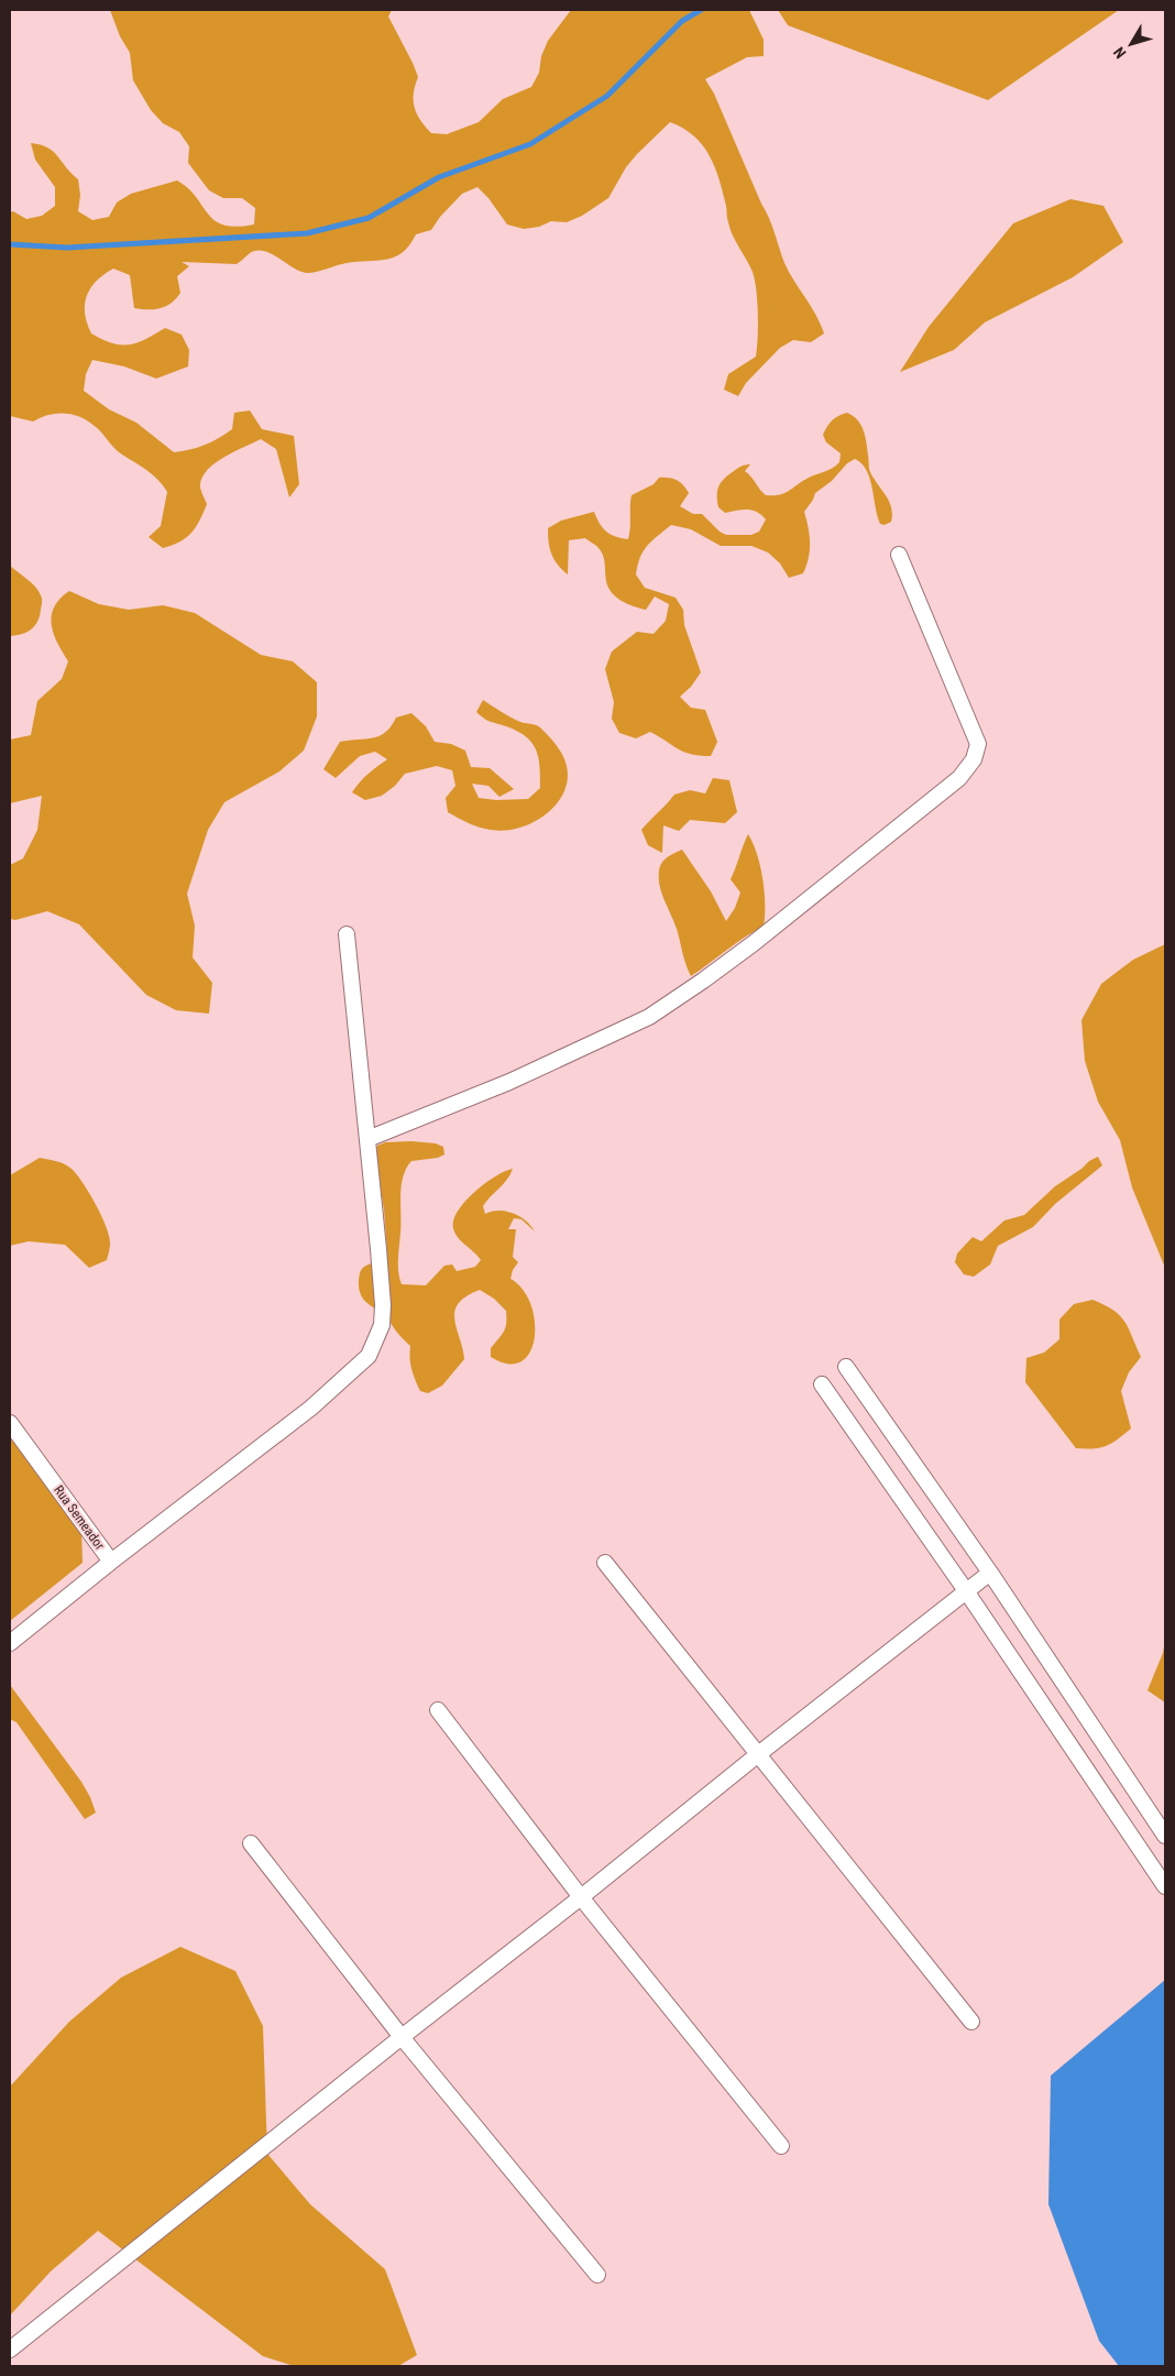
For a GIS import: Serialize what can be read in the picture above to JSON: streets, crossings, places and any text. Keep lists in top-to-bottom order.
{
  "streets": {
    "street": ["Rua Semeador"]
  },
  "north": "bottom left"
}
